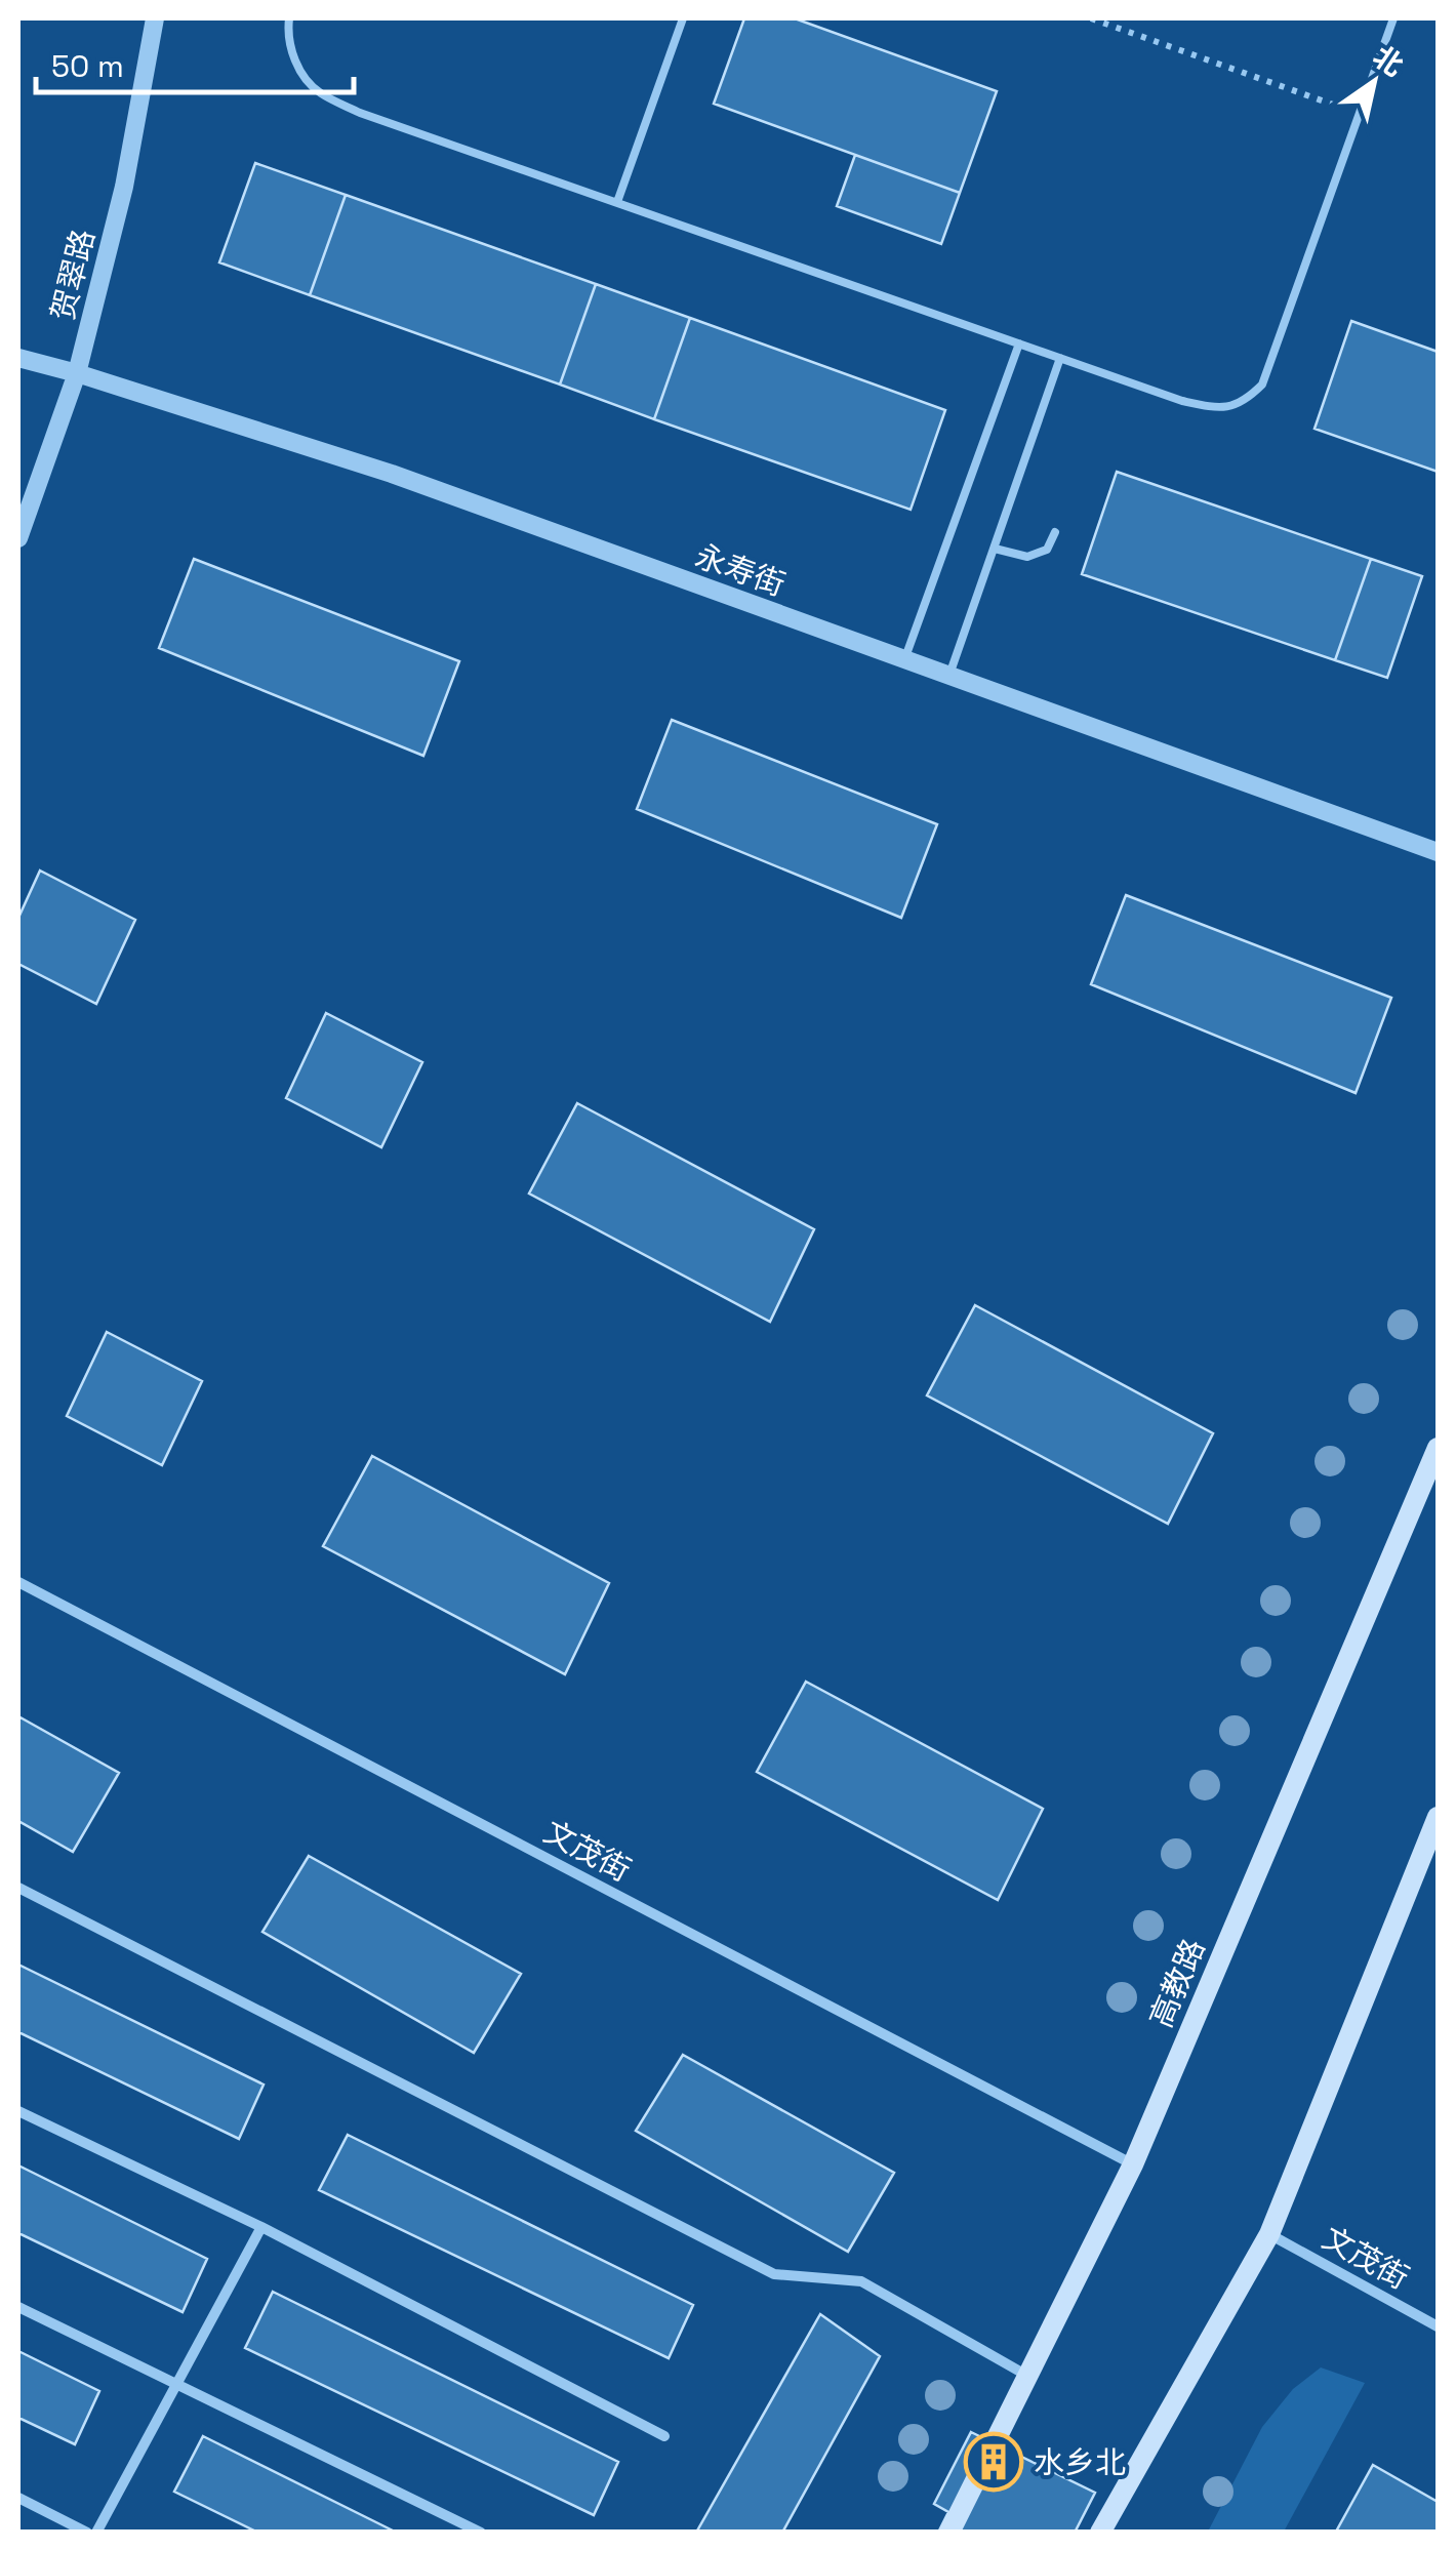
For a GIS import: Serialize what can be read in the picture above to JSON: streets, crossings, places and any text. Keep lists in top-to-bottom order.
{
  "streets": {
    "main road": ["高教路"],
    "street": ["贺翠路", "永寿街", "文茂街"]
  },
  "crossings": [
    ["贺翠路", "永寿街"],
    ["文茂街", "高教路"]
  ],
  "places": {
    "building": ["水乡北"]
  },
  "scale_bar": "50 m",
  "north": "top right"
}
